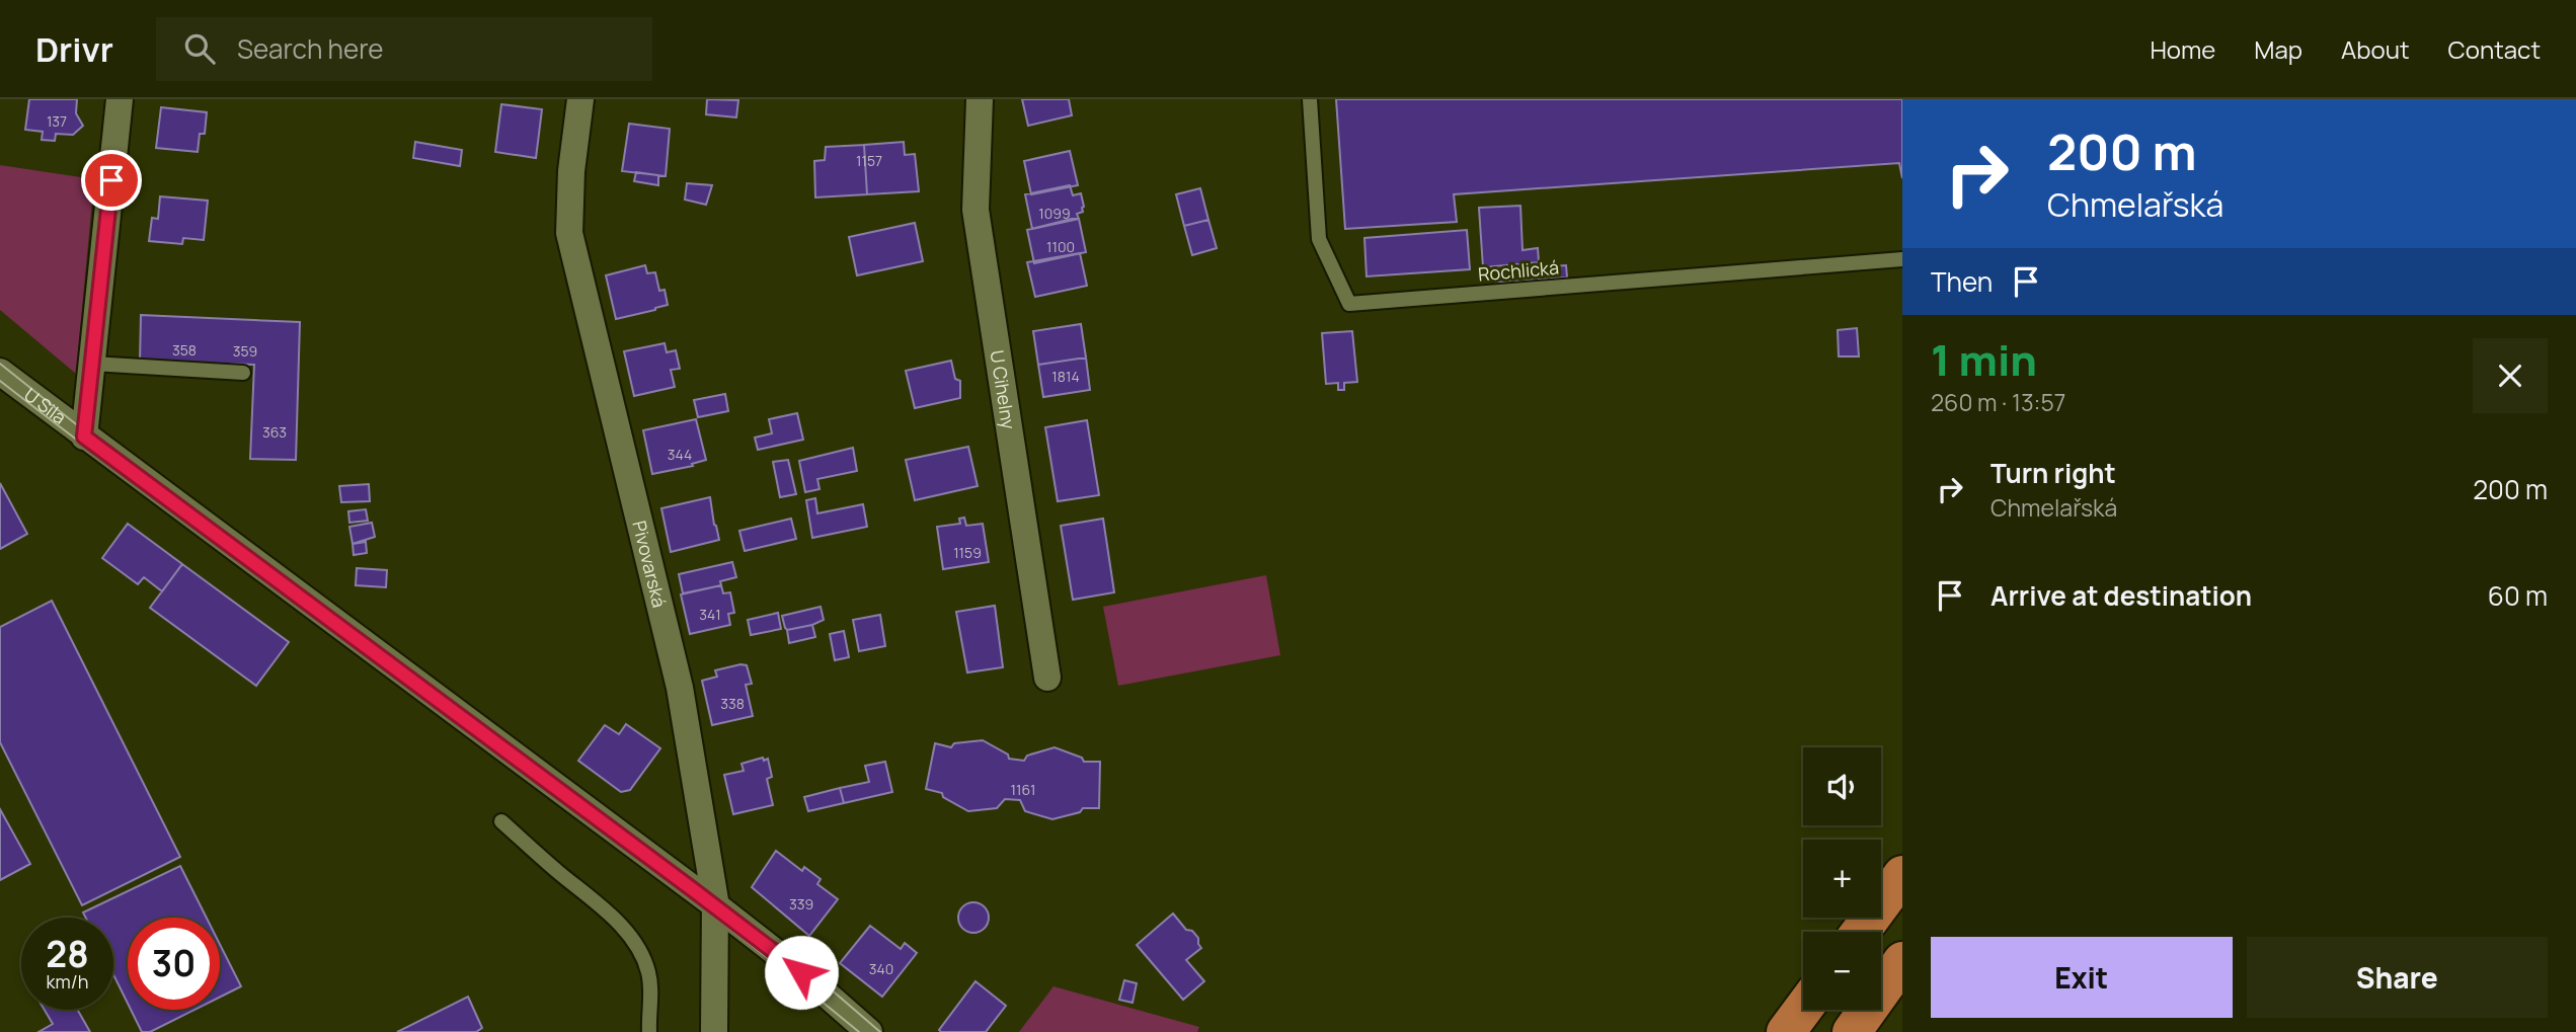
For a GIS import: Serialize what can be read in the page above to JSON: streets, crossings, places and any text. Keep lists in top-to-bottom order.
{
  "streets": {
    "street": ["U Cihelny", "U Sila", "Pivovarská"],
    "lane": ["Rochlická"]
  },
  "crossings": [
    ["U Sila", "Pivovarská"]
  ],
  "house_numbers": [
    "137",
    "1157",
    "1099",
    "1100",
    "358",
    "359",
    "1814",
    "363",
    "344",
    "1159",
    "341",
    "338",
    "1161",
    "339",
    "340"
  ],
  "page": {
    "header": "Drivr",
    "search": "Search here",
    "nav": [
      "Home",
      "Map",
      "About",
      "Contact"
    ],
    "turn": ["200 m", "Chmelařská"],
    "then": "Then",
    "heading": ["1 min", "260 m · 13:57"],
    "list": [
      {
        "name": "Turn right",
        "note": "Chmelařská",
        "value": "200 m"
      },
      {
        "name": "Arrive at destination",
        "value": "60 m"
      }
    ],
    "map_buttons": ["+", "−"],
    "speed": "28 km/h",
    "limit": "30",
    "buttons": ["Exit", "Share"]
  }
}
